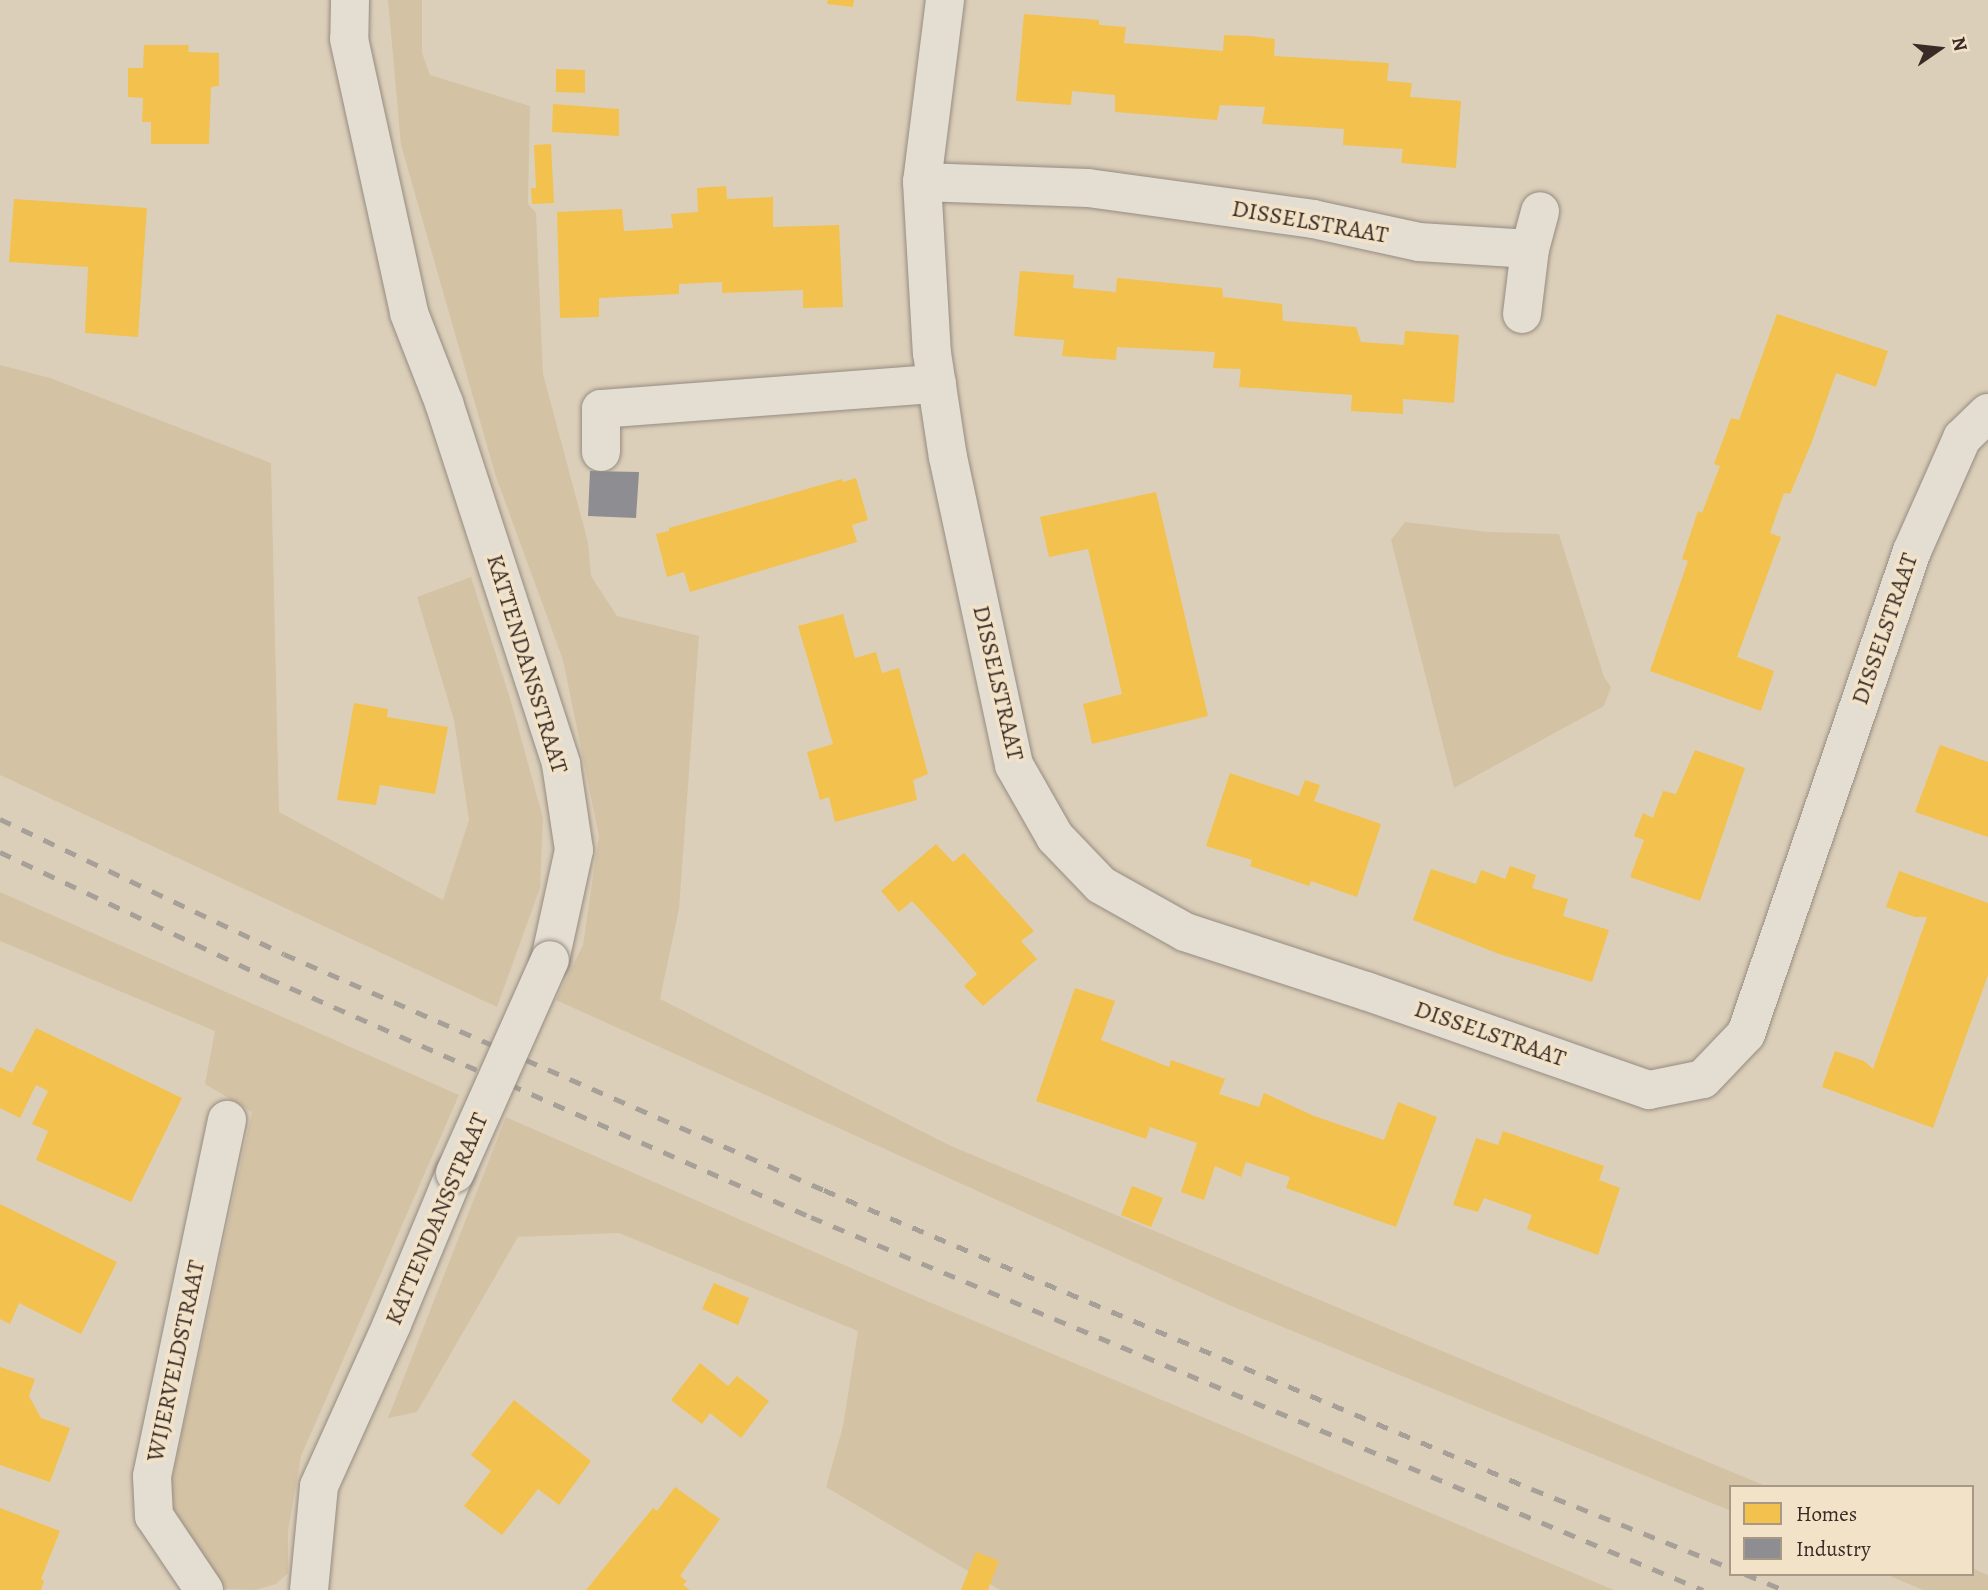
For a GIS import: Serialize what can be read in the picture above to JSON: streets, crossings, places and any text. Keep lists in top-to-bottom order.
{
  "streets": {
    "street": ["DISSELSTRAAT", "KATTENDANSSTRAAT", "WIJERVELDSTRAAT"]
  },
  "legend": ["Homes", "Industry"],
  "north": "right"
}
